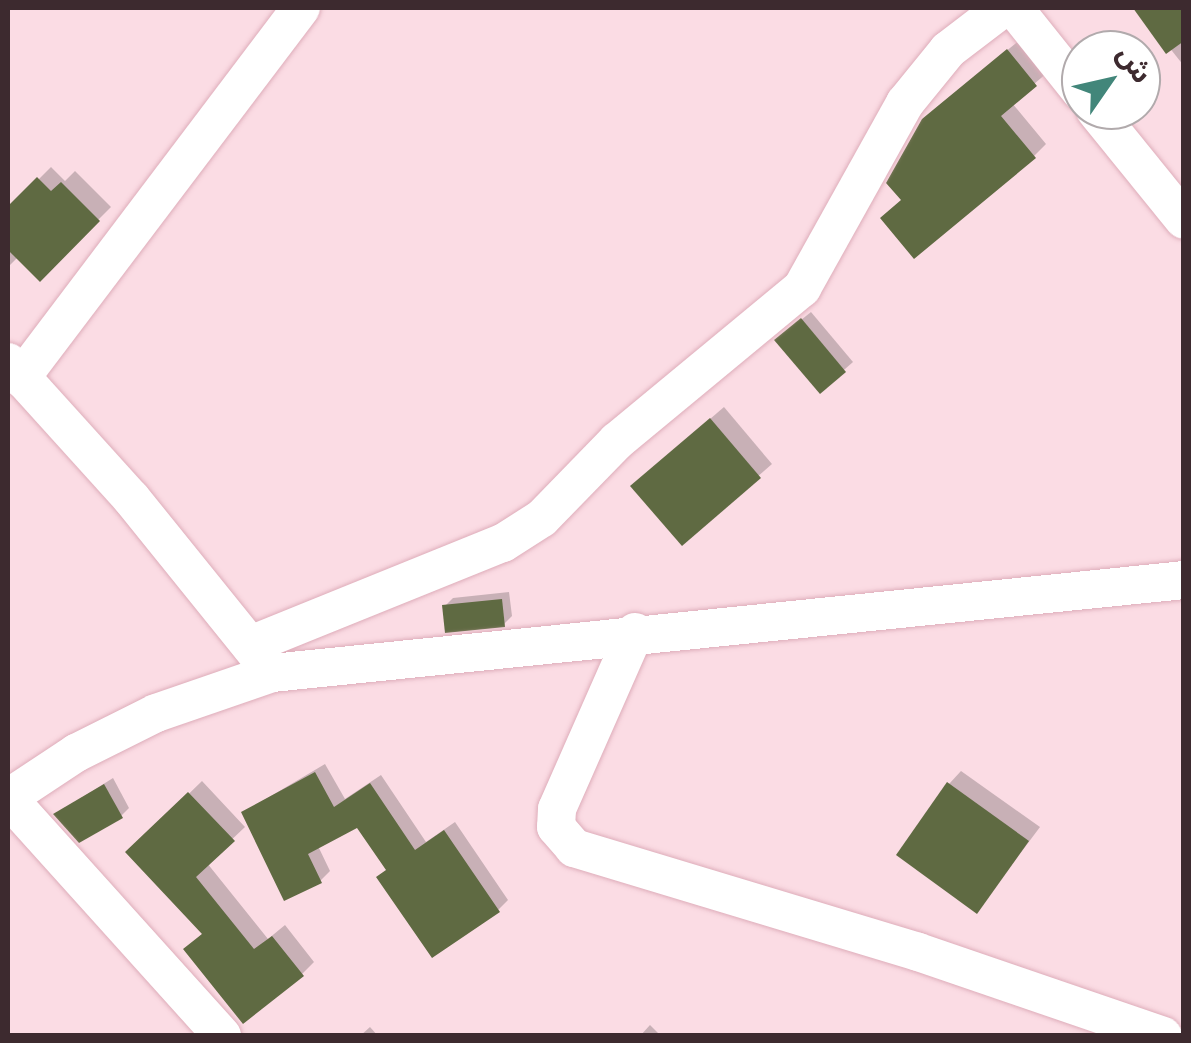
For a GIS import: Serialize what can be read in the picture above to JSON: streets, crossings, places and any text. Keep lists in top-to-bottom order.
{
  "north": "top right"
}
